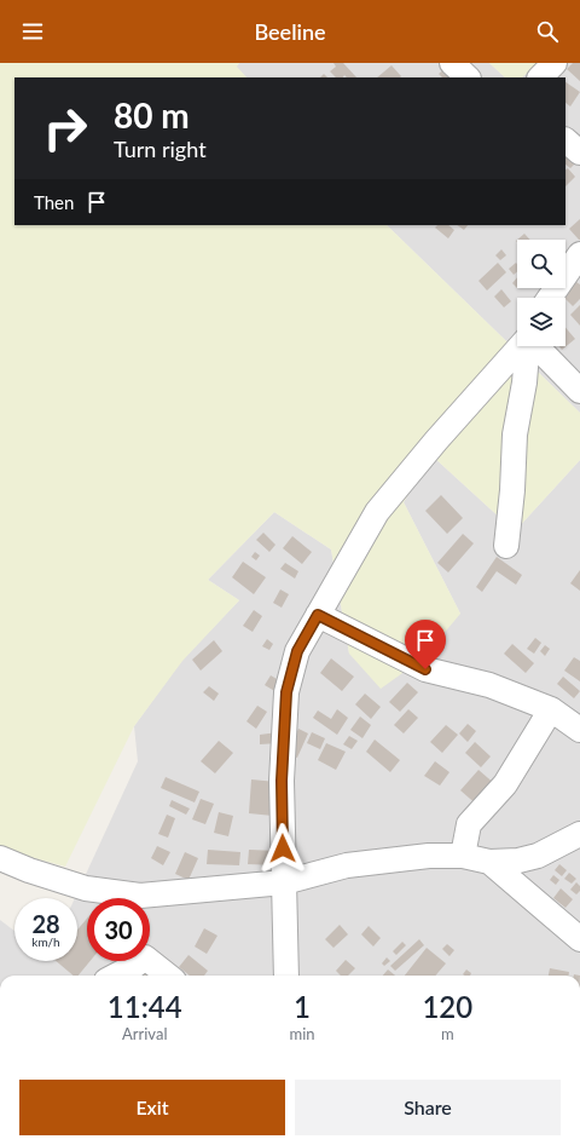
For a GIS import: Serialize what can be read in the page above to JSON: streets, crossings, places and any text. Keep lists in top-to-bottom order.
{
  "page": {
    "header": "Beeline",
    "turn": ["80 m", "Turn right"],
    "then": "Then",
    "speed": "28 km/h",
    "limit": "30",
    "eta": [
      "11:44",
      "Arrival",
      "1",
      "min",
      "120",
      "m"
    ],
    "buttons": ["Exit", "Share"]
  }
}
